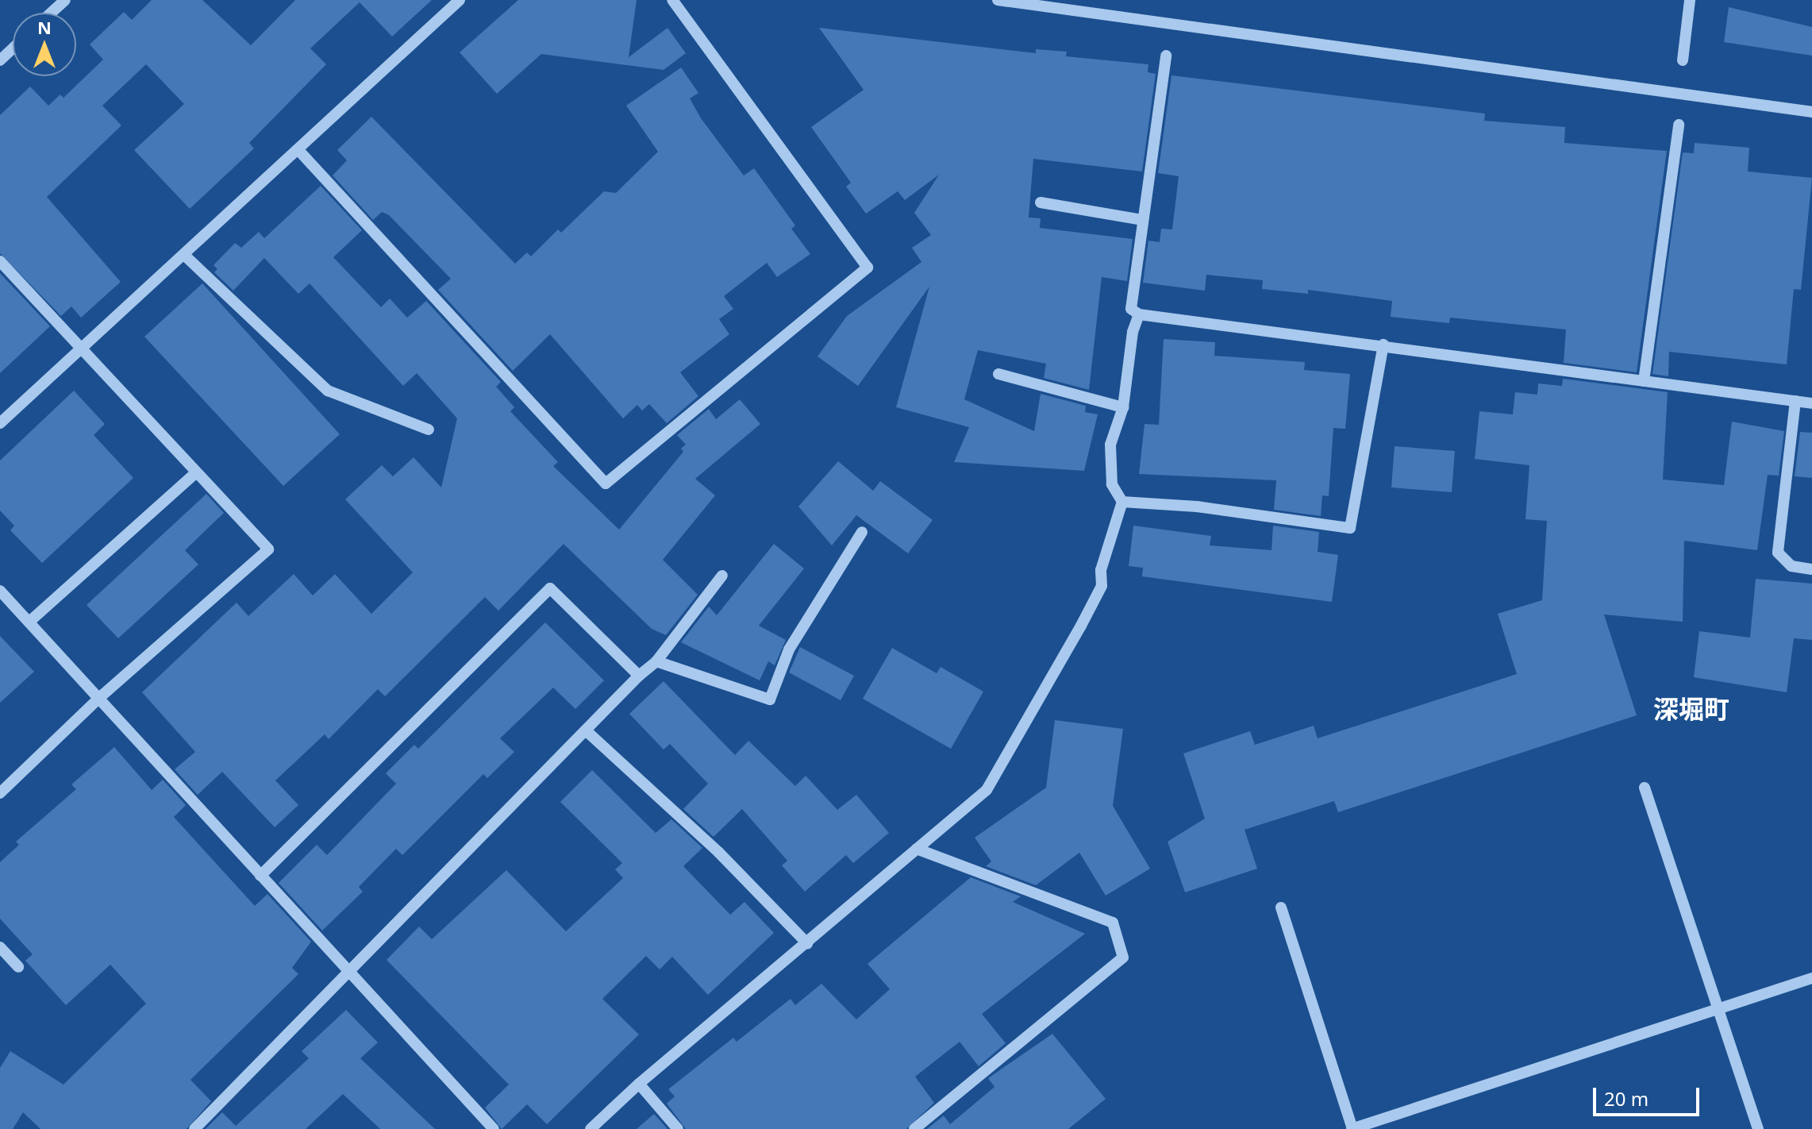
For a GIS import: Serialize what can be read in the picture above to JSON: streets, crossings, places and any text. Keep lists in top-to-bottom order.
{
  "districts": ["深堀町"],
  "scale_bar": "20 m",
  "north": "top"
}
